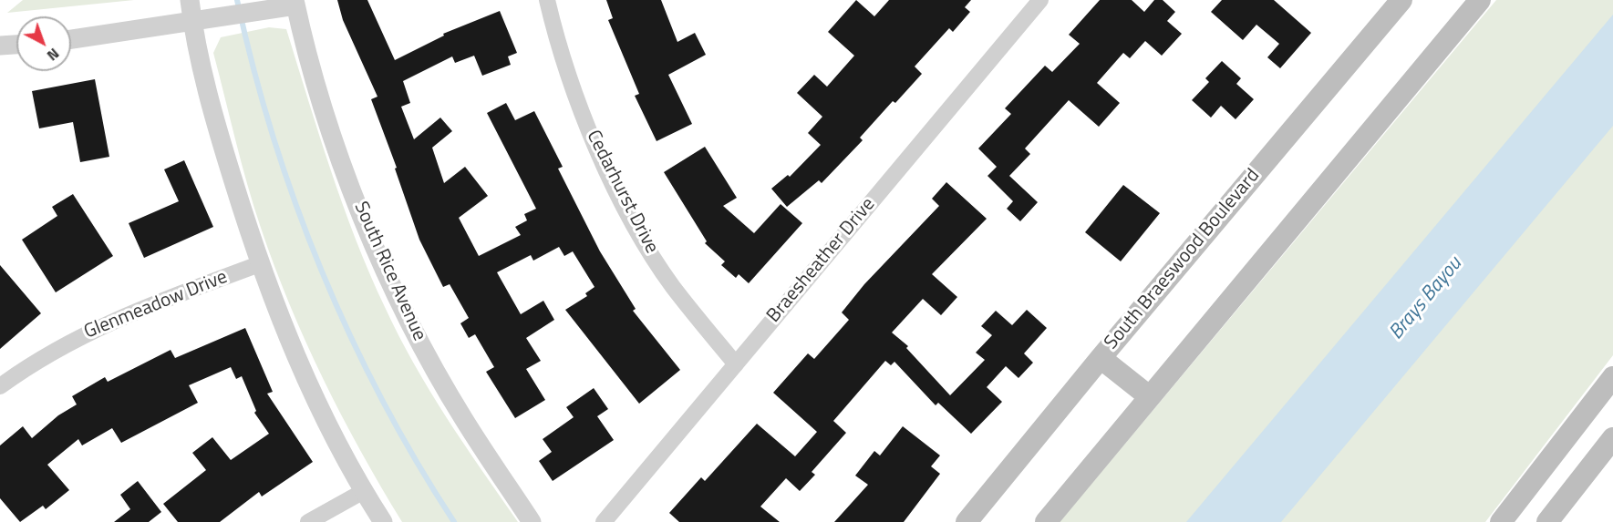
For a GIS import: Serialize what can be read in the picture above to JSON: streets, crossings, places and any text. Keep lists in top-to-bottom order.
{
  "streets": {
    "main road": ["South Braeswood Boulevard"],
    "street": [
      "Cedarhurst Drive",
      "Braesheather Drive",
      "South Rice Avenue",
      "Glenmeadow Drive"
    ]
  },
  "crossings": [
    ["Cedarhurst Drive", "Braesheather Drive"]
  ],
  "water": ["Brays Bayou"],
  "north": "bottom right"
}
